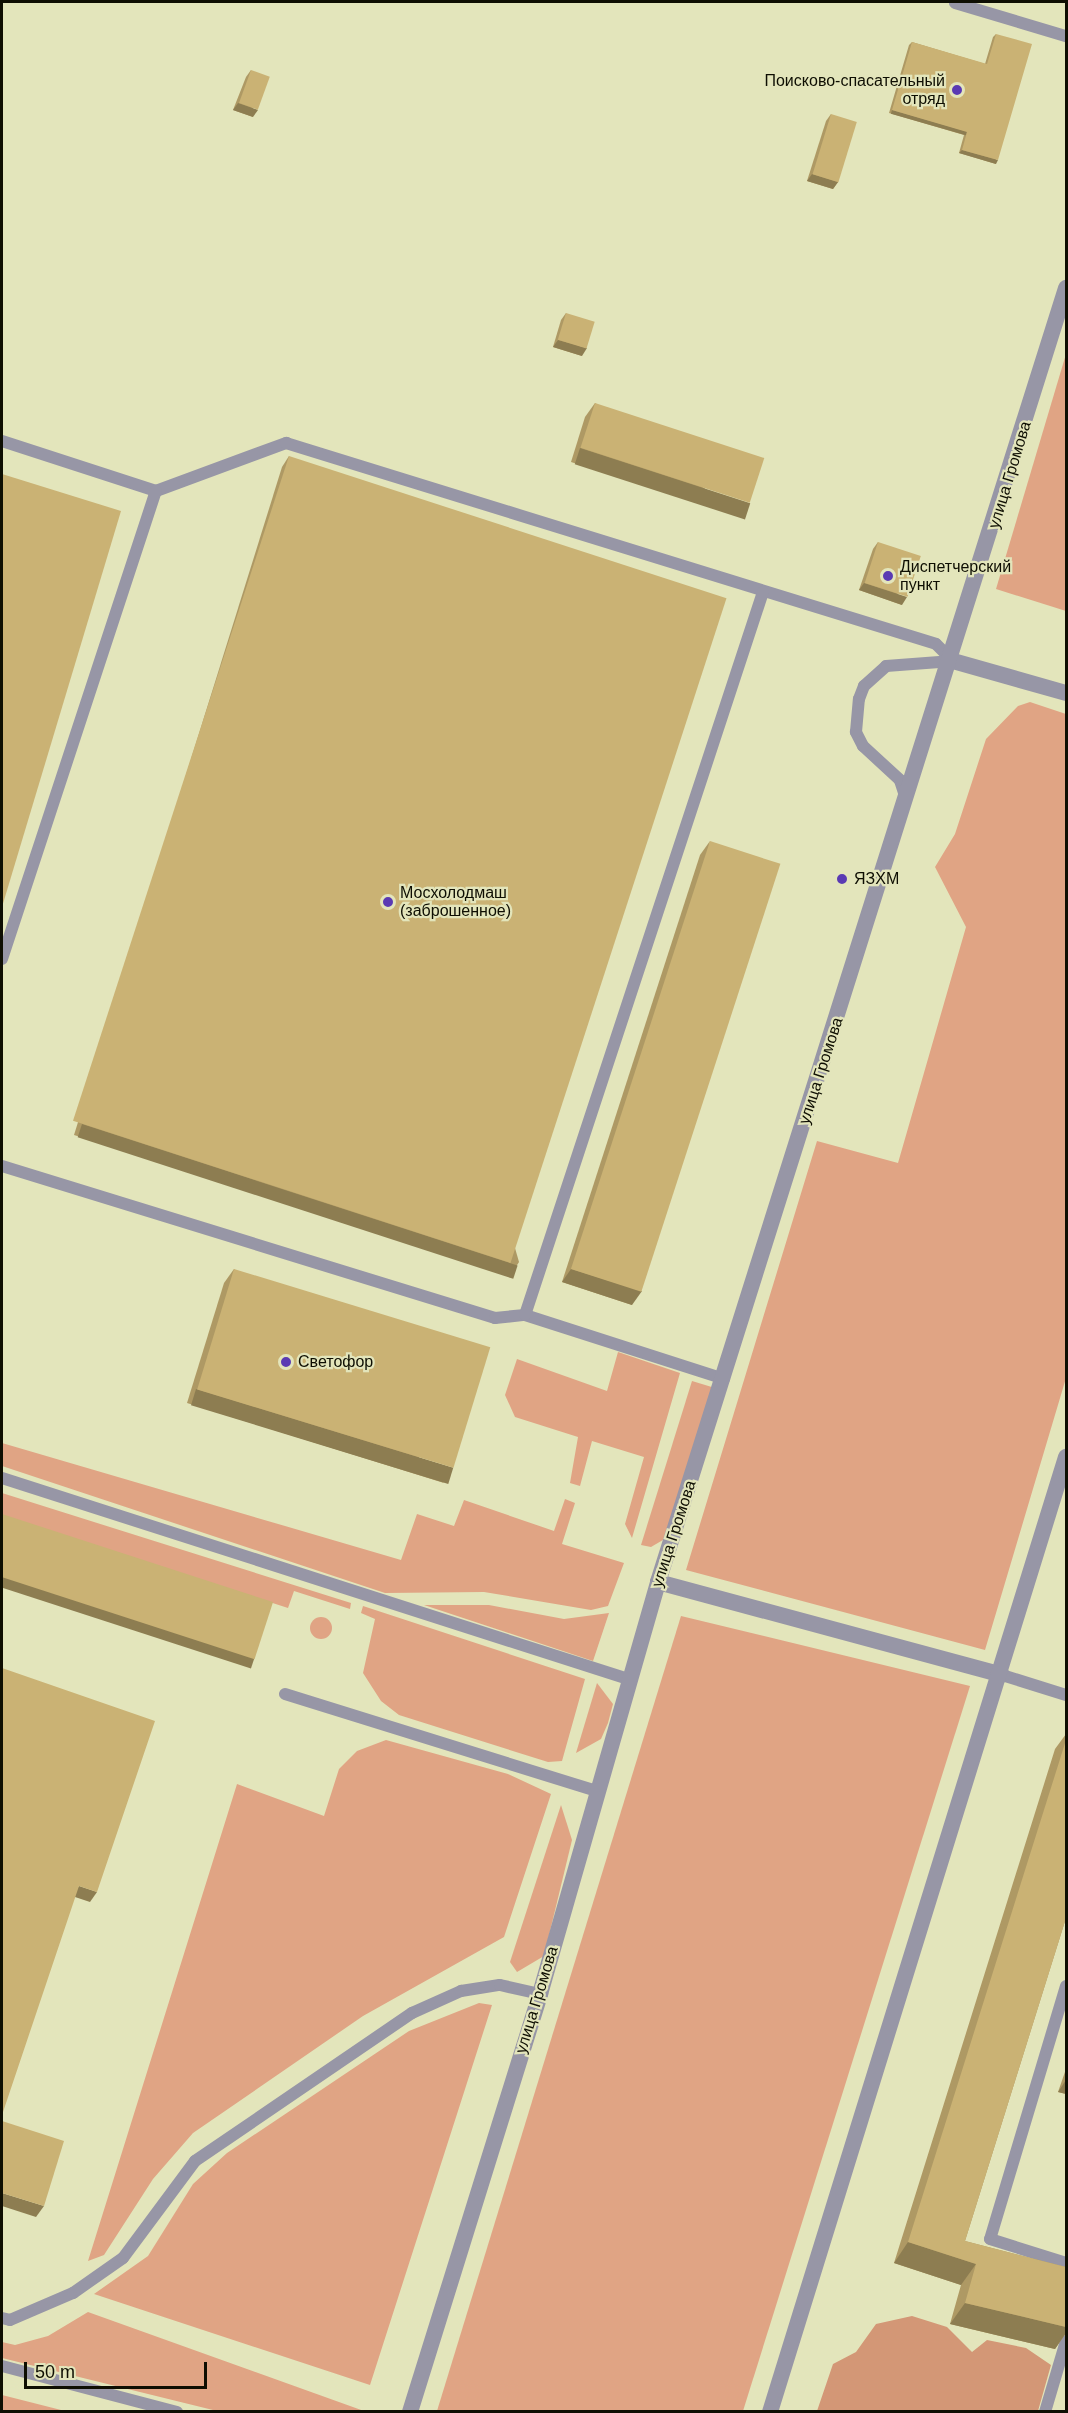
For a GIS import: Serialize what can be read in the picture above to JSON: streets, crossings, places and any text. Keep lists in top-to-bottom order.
{
  "streets": {
    "street": ["улица Громова"]
  },
  "places": [
    "Поисково-спасательный отряд",
    "Диспетчерский пункт",
    "ЯЗХМ",
    "Мосхолодмаш (заброшенное)",
    "Светофор"
  ],
  "scale_bar": "50 m"
}
